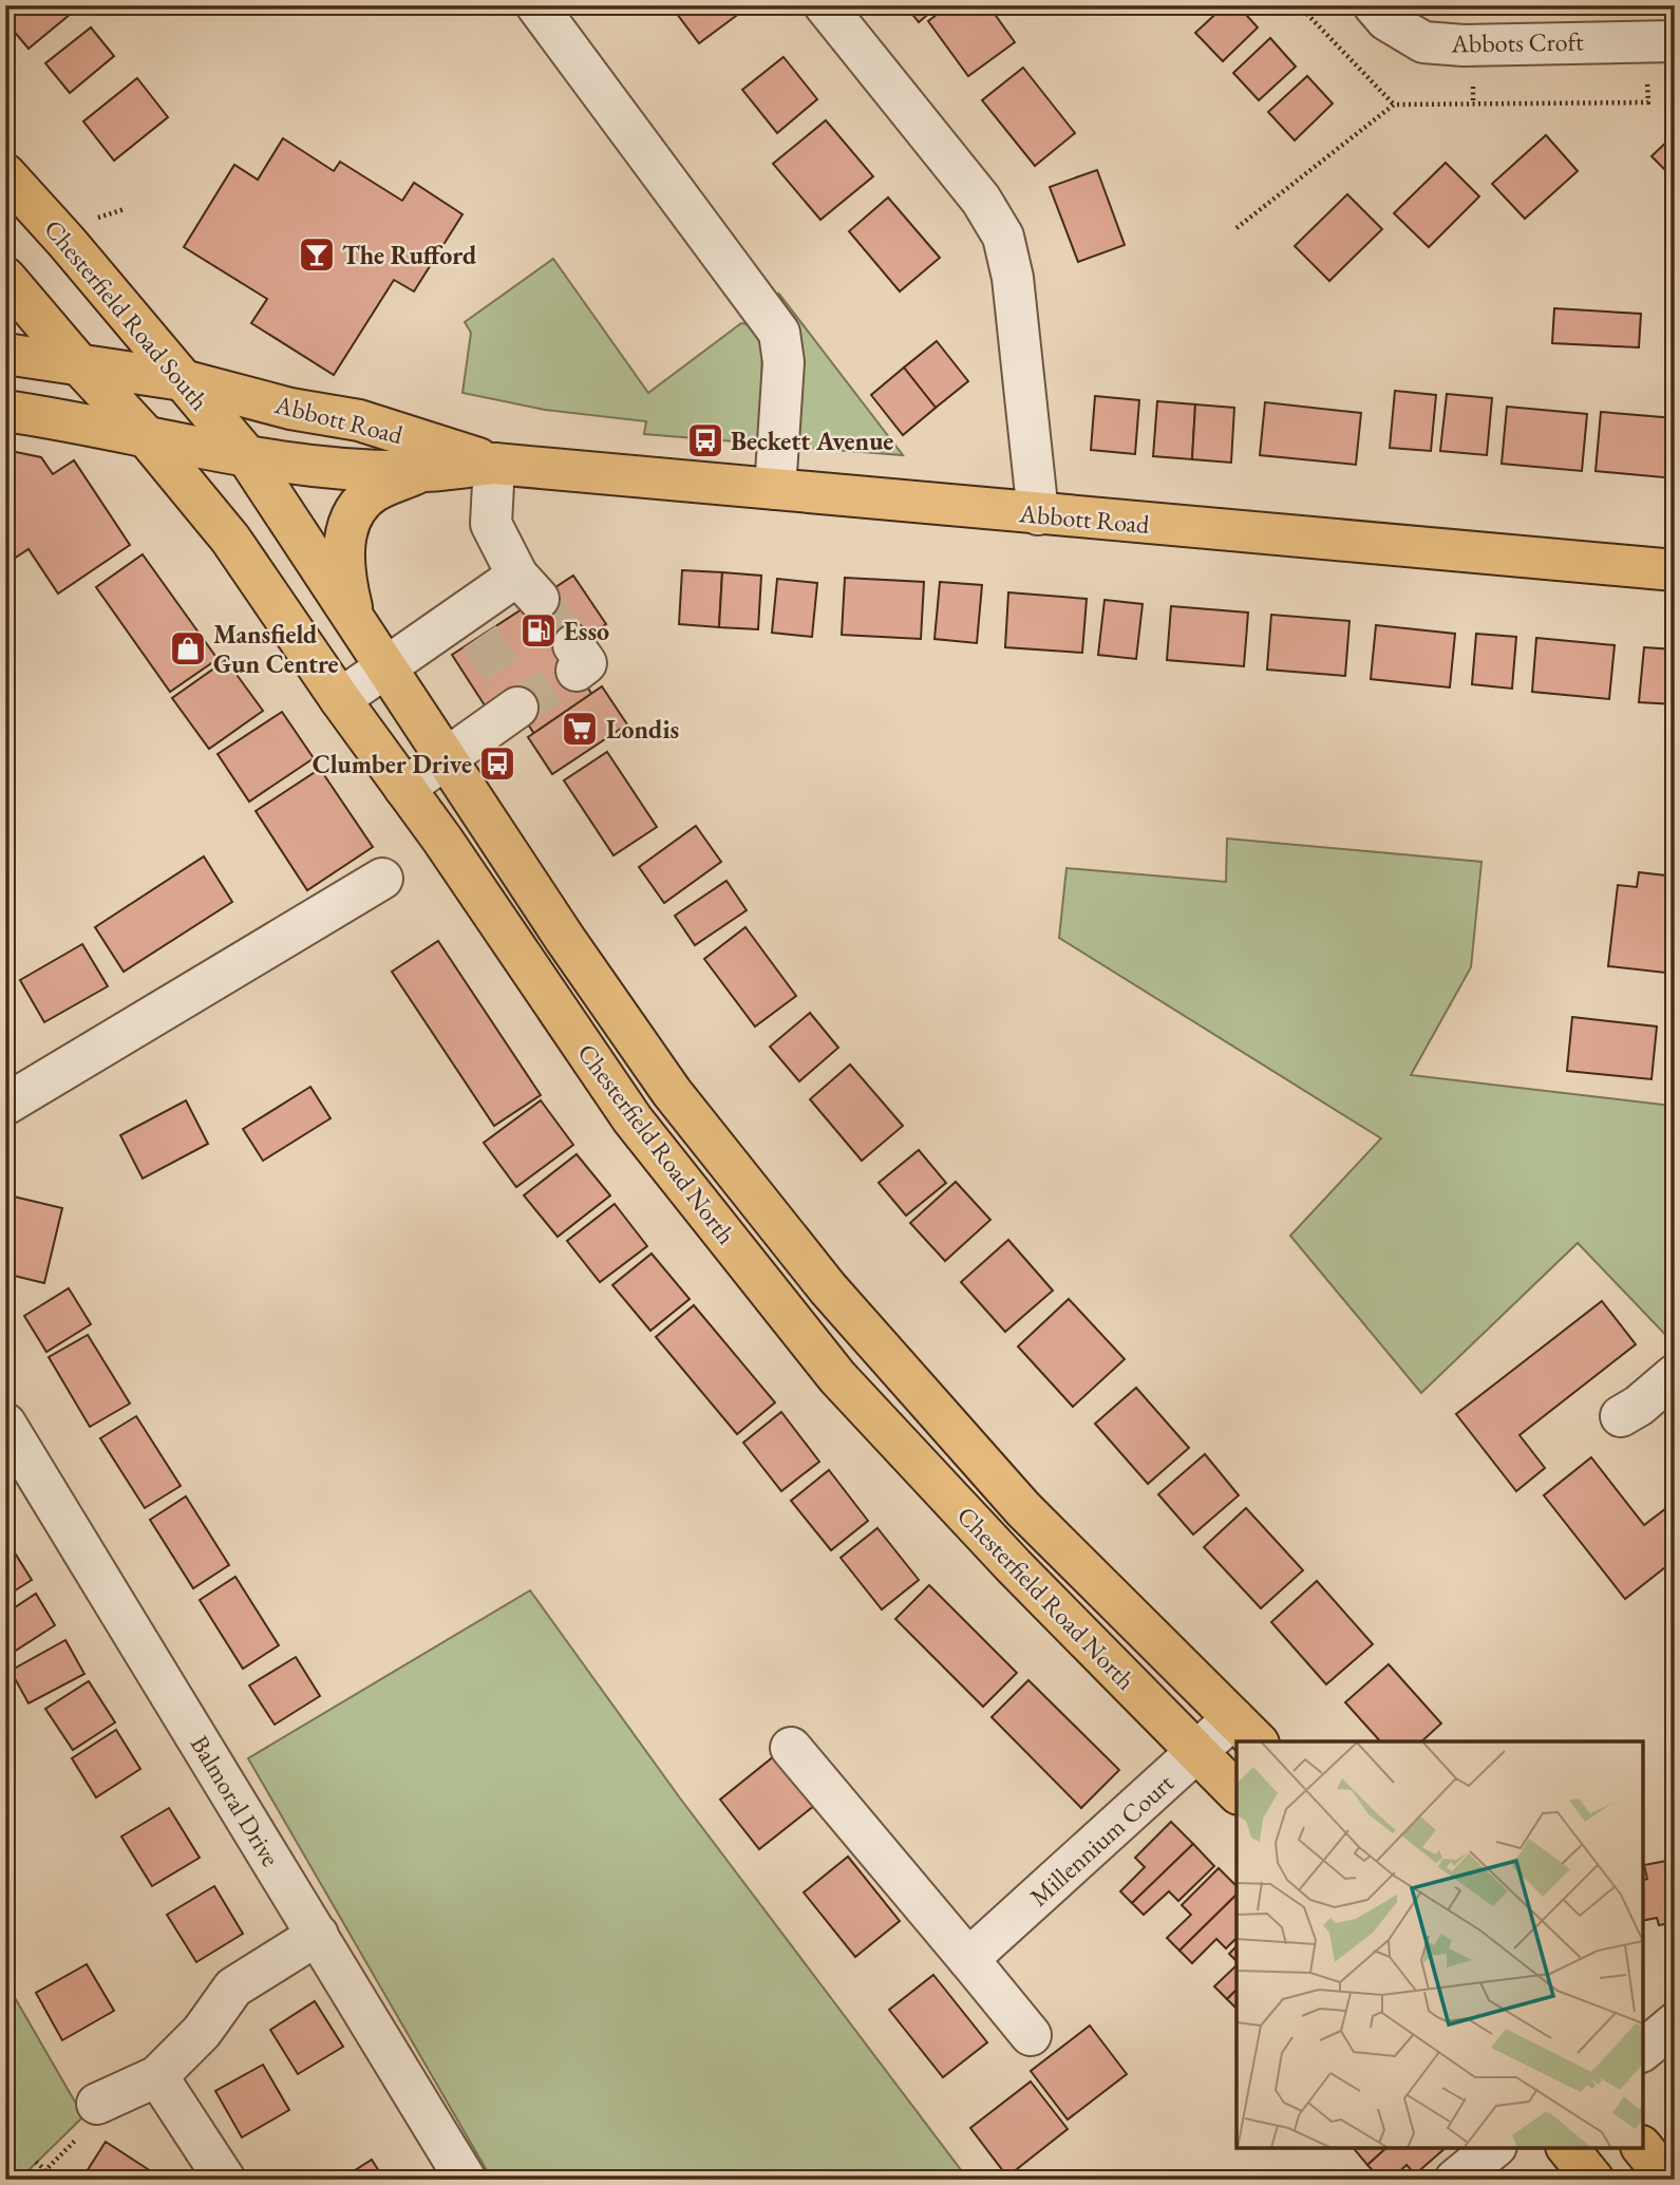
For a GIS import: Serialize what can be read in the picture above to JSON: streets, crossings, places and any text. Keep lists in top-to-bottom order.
{
  "streets": {
    "main road": ["Chesterfield Road South", "Abbott Road", "Chesterfield Road North"],
    "street": ["Abbots Croft", "Balmoral Drive", "Millennium Court"]
  },
  "crossings": [
    ["Chesterfield Road South", "Abbott Road"],
    ["Chesterfield Road South", "Chesterfield Road North"],
    ["Abbott Road", "Chesterfield Road North"],
    ["Chesterfield Road North", "Millennium Court"]
  ],
  "places": {
    "bar": ["The Rufford"],
    "bus stop": ["Beckett Avenue", "Clumber Drive"],
    "fuel station": ["Esso"],
    "shop": ["Mansfield Gun Centre"],
    "supermarket": ["Londis"]
  }
}
